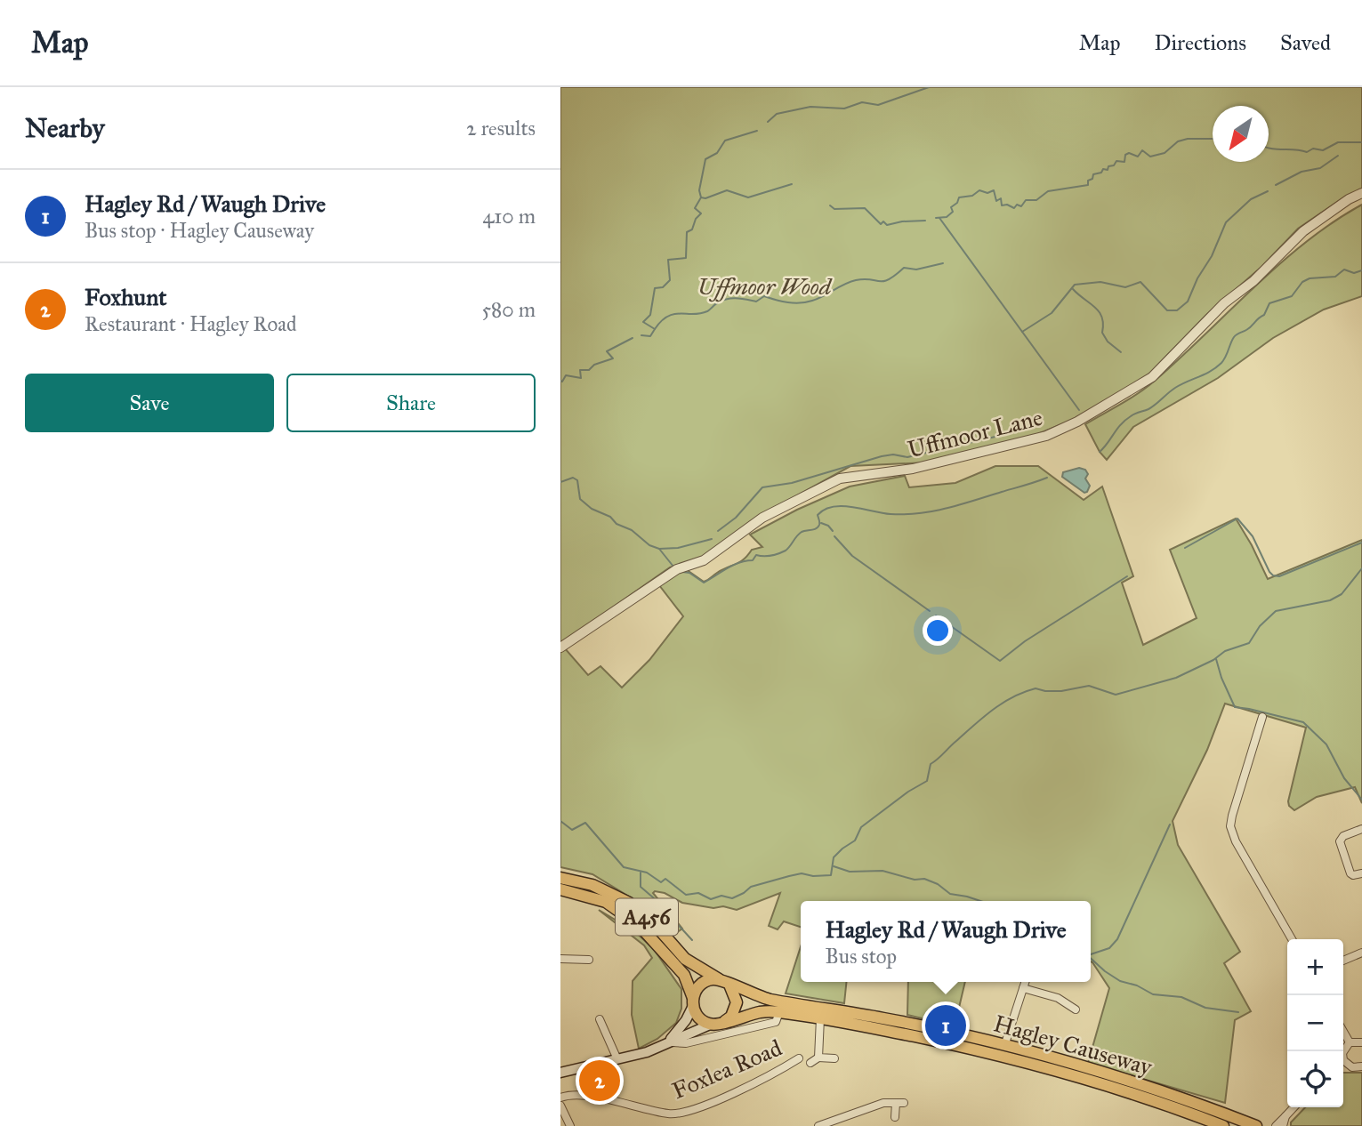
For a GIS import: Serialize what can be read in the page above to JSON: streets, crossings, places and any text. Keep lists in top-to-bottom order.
{
  "streets": {
    "highway": ["A456", "Hagley Causeway"],
    "street": ["Uffmoor Lane", "Foxlea Road"]
  },
  "crossings": [
    ["A456", "Hagley Causeway"]
  ],
  "parks": ["Uffmoor Wood"],
  "north": "bottom left",
  "page": {
    "header": "Map",
    "nav": ["Map", "Directions", "Saved"],
    "heading": ["Nearby", "2 results"],
    "list": [
      {
        "mark": "1",
        "name": "Hagley Rd / Waugh Drive",
        "note": "Bus stop · Hagley Causeway",
        "value": "410 m"
      },
      {
        "mark": "2",
        "name": "Foxhunt",
        "note": "Restaurant · Hagley Road",
        "value": "580 m"
      }
    ],
    "buttons": ["Save", "Share"],
    "popup": ["Hagley Rd / Waugh Drive", "Bus stop"],
    "map_buttons": ["+", "−"],
    "pins": ["1", "2"]
  }
}
